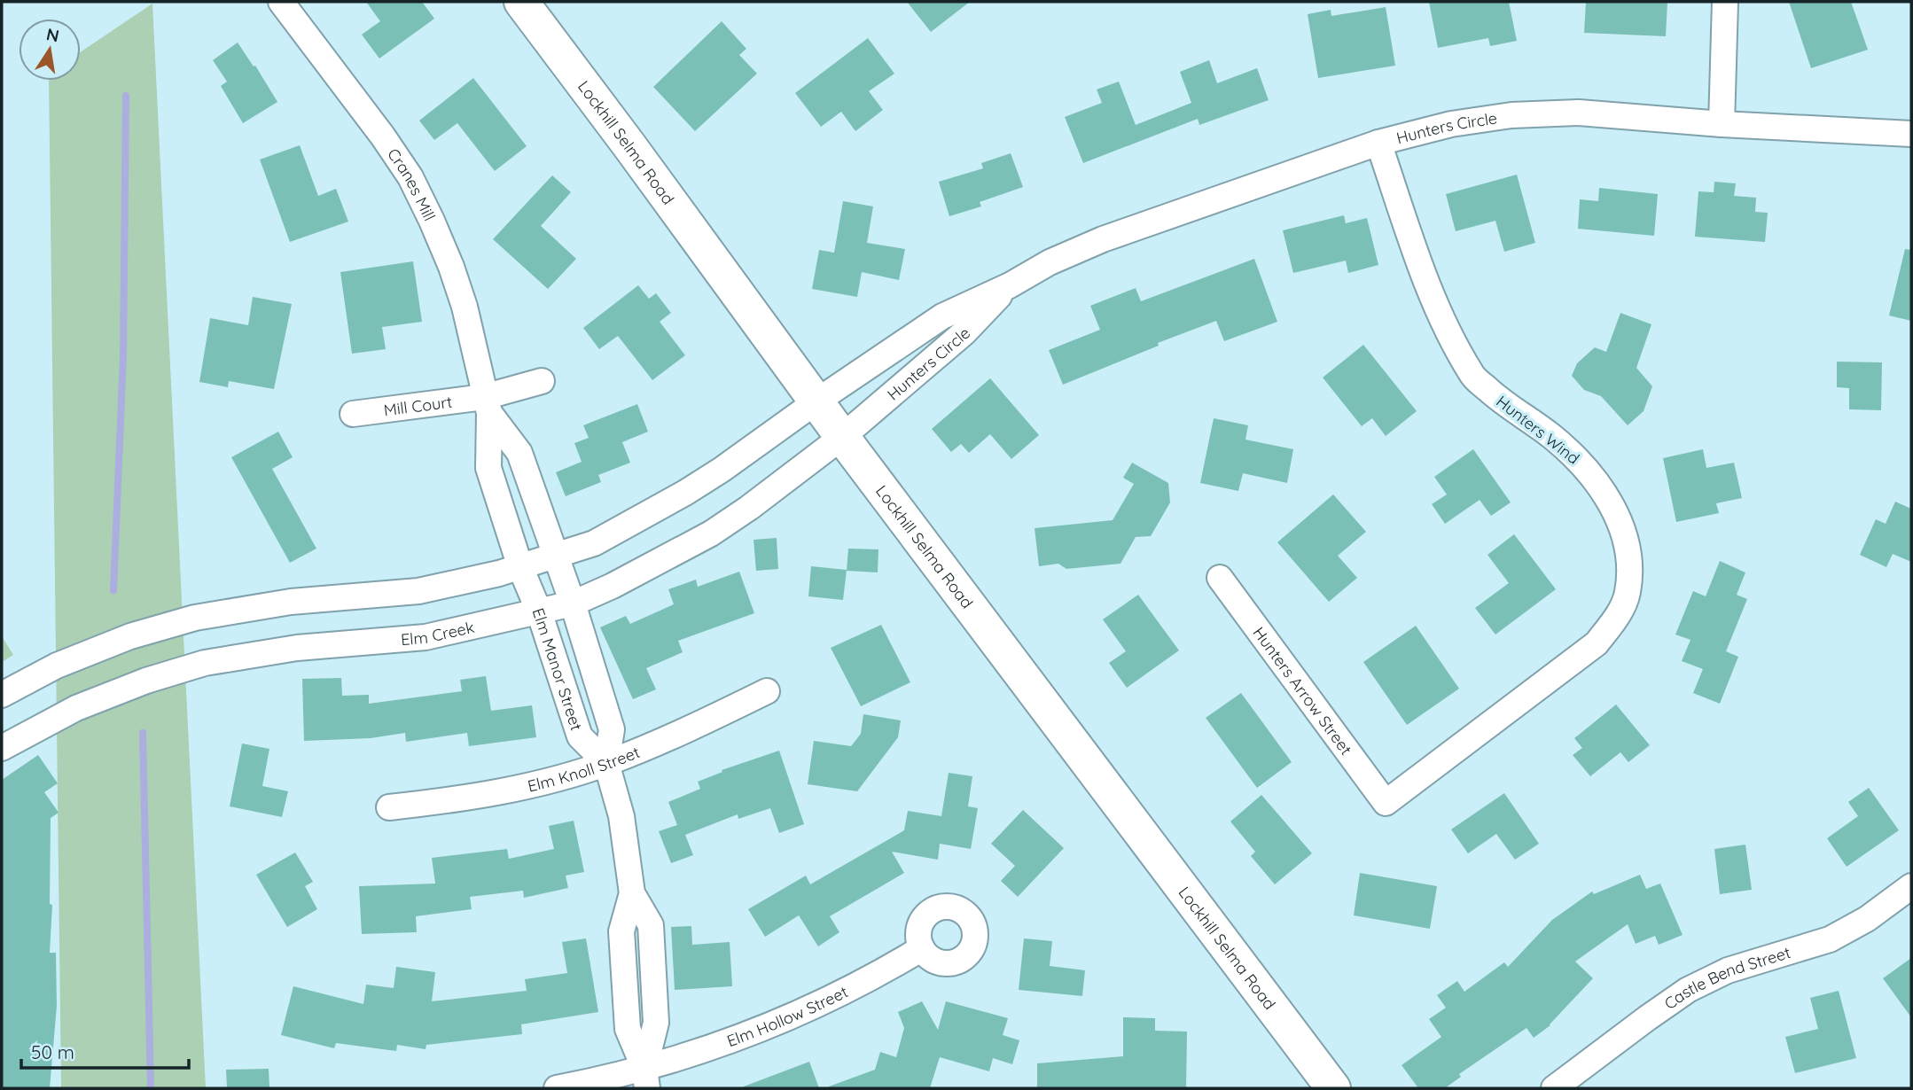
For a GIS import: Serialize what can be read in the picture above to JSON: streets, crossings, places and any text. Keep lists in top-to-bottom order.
{
  "streets": {
    "main road": ["Lockhill Selma Road"],
    "street": [
      "Hunters Circle",
      "Cranes Mill",
      "Mill Court",
      "Hunters Wind",
      "Elm Creek",
      "Elm Manor Street",
      "Hunters Arrow Street",
      "Elm Knoll Street",
      "Castle Bend Street",
      "Elm Hollow Street"
    ]
  },
  "crossings": [
    ["Hunters Circle", "Lockhill Selma Road"],
    ["Hunters Circle", "Hunters Wind"],
    ["Hunters Circle", "Elm Creek"],
    ["Lockhill Selma Road", "Elm Creek"],
    ["Cranes Mill", "Mill Court"],
    ["Cranes Mill", "Elm Creek"],
    ["Cranes Mill", "Elm Manor Street"],
    ["Hunters Wind", "Hunters Arrow Street"],
    ["Elm Creek", "Elm Manor Street"],
    ["Elm Manor Street", "Elm Knoll Street"],
    ["Elm Manor Street", "Elm Hollow Street"]
  ],
  "scale_bar": "50 m",
  "north": "top"
}
